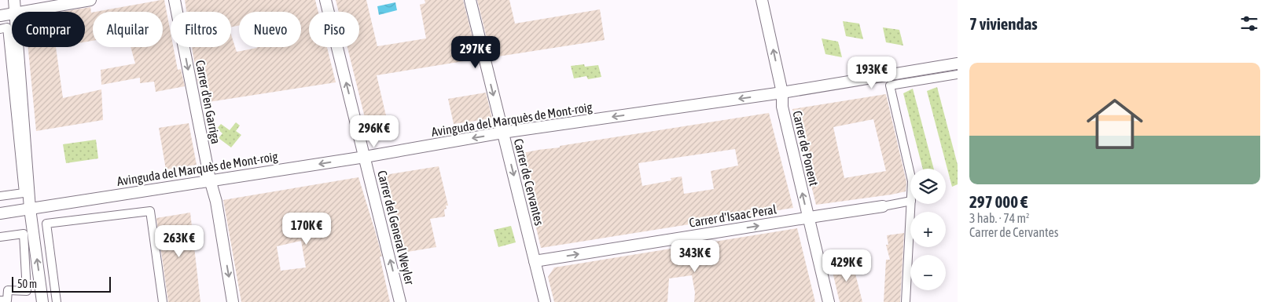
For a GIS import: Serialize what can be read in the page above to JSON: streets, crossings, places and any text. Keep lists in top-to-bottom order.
{
  "streets": {
    "street": [
      "Carrer d'en Garriga",
      "Avinguda del Marquès de Mont-roig",
      "Carrer de Ponent",
      "Carrer de Cervantes",
      "Carrer d'Isaac Peral",
      "Carrer del General Weyler"
    ]
  },
  "crossings": [
    ["Carrer d'en Garriga", "Avinguda del Marquès de Mont-roig"],
    ["Avinguda del Marquès de Mont-roig", "Carrer de Ponent"],
    ["Avinguda del Marquès de Mont-roig", "Carrer de Cervantes"],
    ["Avinguda del Marquès de Mont-roig", "Carrer del General Weyler"],
    ["Carrer de Ponent", "Carrer d'Isaac Peral"],
    ["Carrer de Cervantes", "Carrer d'Isaac Peral"]
  ],
  "one_way": [
    "Carrer d'en Garriga",
    "Avinguda del Marquès de Mont-roig",
    "Carrer de Ponent",
    "Carrer de Cervantes",
    "Carrer d'Isaac Peral",
    "Carrer del General Weyler"
  ],
  "scale_bar": "50 m",
  "page": {
    "heading": "7 viviendas",
    "chip": [
      "Comprar",
      "Alquilar",
      "Filtros",
      "Nuevo",
      "Piso"
    ],
    "price": [
      "297K €",
      "193K €",
      "296K €",
      "170K €",
      "263K €",
      "343K €",
      "429K €"
    ],
    "list": [
      {
        "name": "297 000 €",
        "note": "3 hab. · 74 m² · Carrer de Cervantes"
      }
    ],
    "map_buttons": ["+", "−"],
    "scale": "50 m"
  }
}
